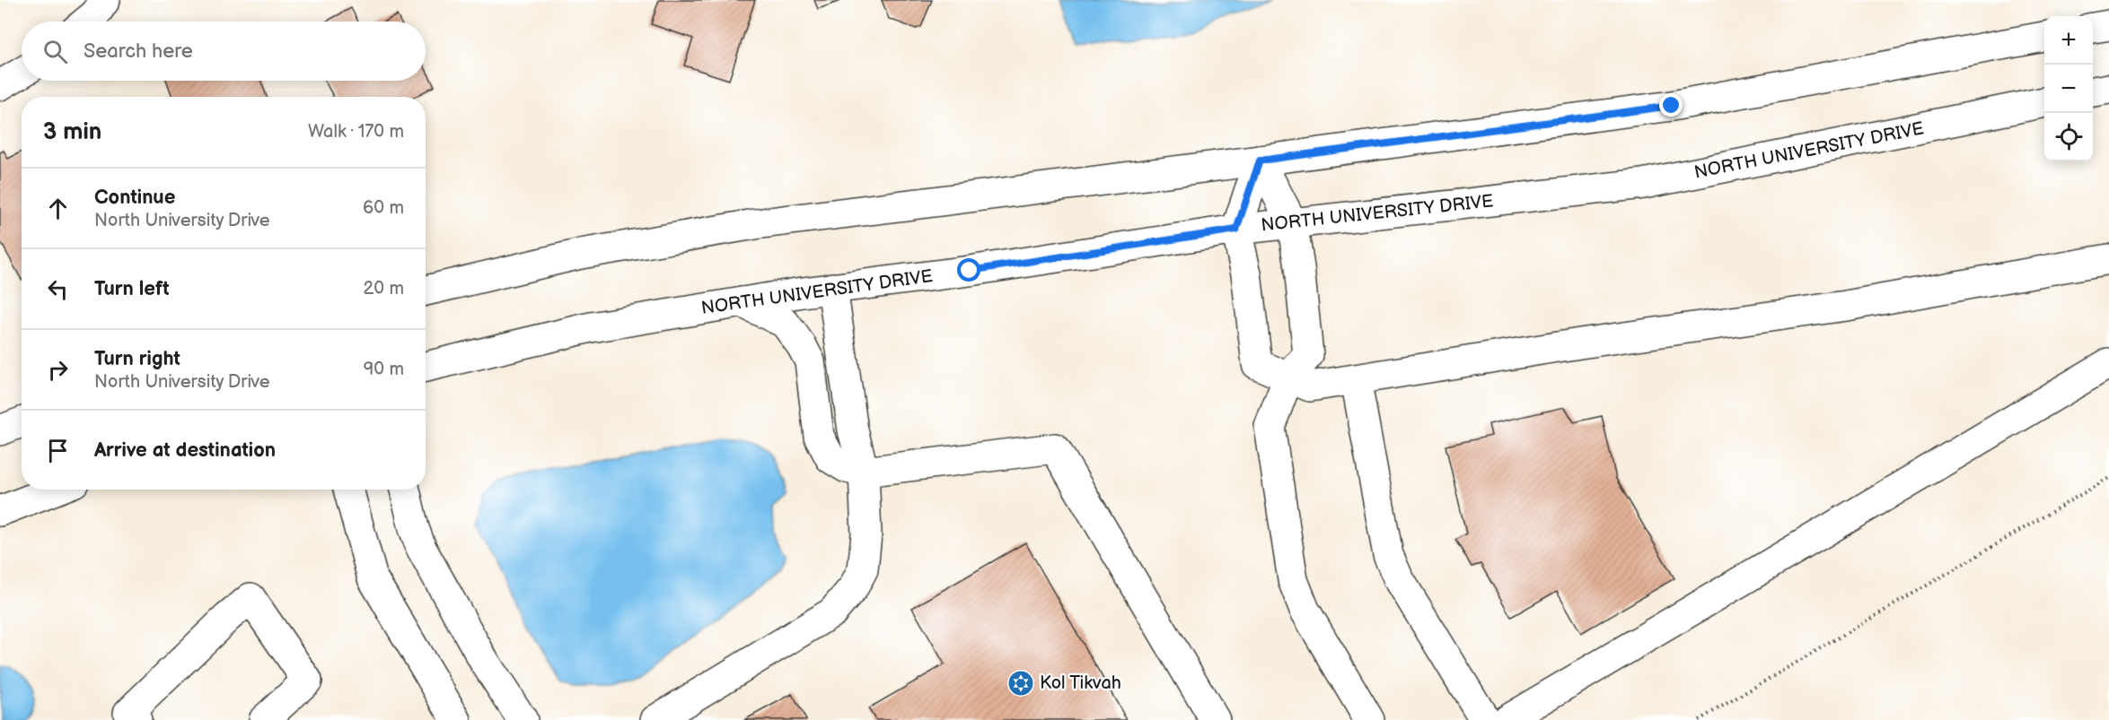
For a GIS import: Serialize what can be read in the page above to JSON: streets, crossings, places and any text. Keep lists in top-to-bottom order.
{
  "streets": {
    "main road": ["NORTH UNIVERSITY DRIVE"]
  },
  "places": {
    "synagogue": ["Kol Tikvah"]
  },
  "page": {
    "map_buttons": ["+", "−"],
    "search": "Search here",
    "heading": ["3 min", "Walk · 170 m"],
    "list": [
      ["Continue", "North University Drive", "60 m"],
      ["Turn left", "20 m"],
      ["Turn right", "North University Drive", "90 m"],
      "Arrive at destination"
    ]
  }
}
